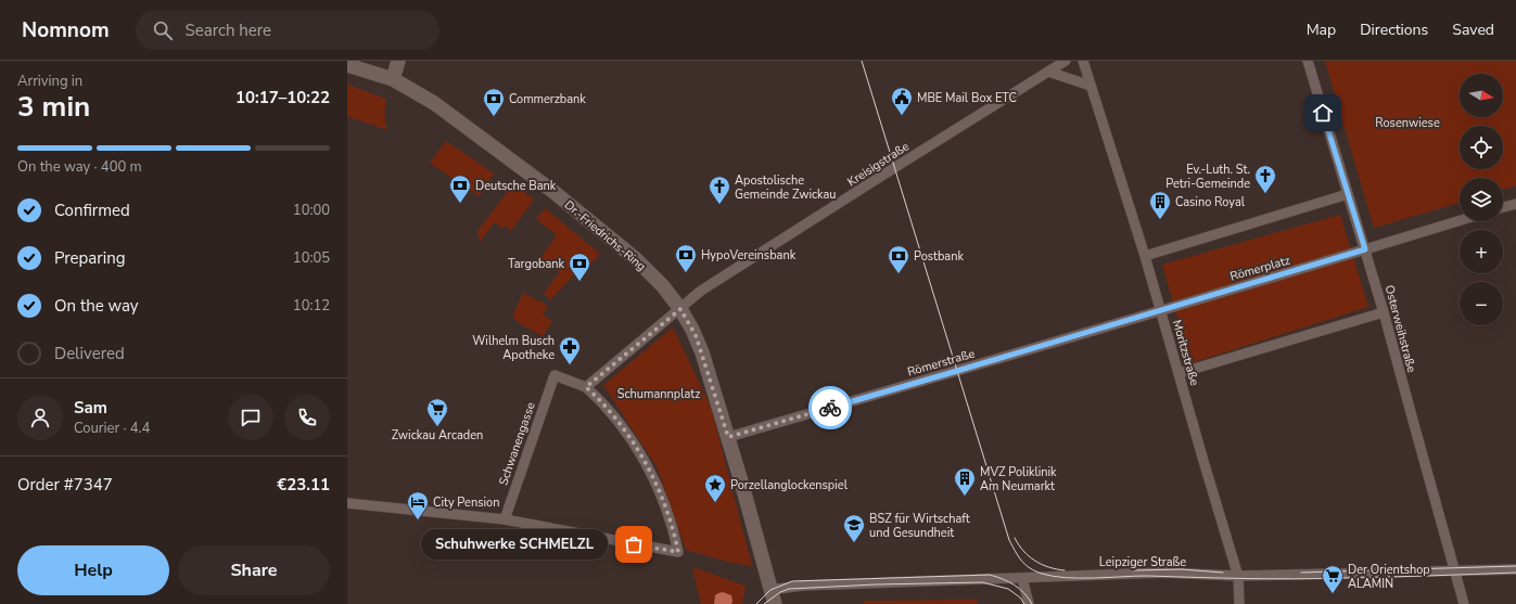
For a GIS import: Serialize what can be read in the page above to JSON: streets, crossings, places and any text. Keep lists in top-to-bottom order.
{
  "streets": {
    "main road": ["Dr.-Friedrichs-Ring"],
    "street": [
      "Kreisigstraße",
      "Römerplatz",
      "Osterweihstraße",
      "Moritzstraße",
      "Römerstraße",
      "Schwanengasse",
      "Leipziger Straße"
    ]
  },
  "crossings": [
    ["Kreisigstraße", "Dr.-Friedrichs-Ring"],
    ["Dr.-Friedrichs-Ring", "Römerstraße"],
    ["Dr.-Friedrichs-Ring", "Leipziger Straße"],
    ["Römerplatz", "Osterweihstraße"],
    ["Römerplatz", "Moritzstraße"],
    ["Römerplatz", "Römerstraße"],
    ["Osterweihstraße", "Leipziger Straße"],
    ["Moritzstraße", "Römerstraße"],
    ["Moritzstraße", "Leipziger Straße"]
  ],
  "parks": ["Rosenwiese", "Schumannplatz"],
  "places": {
    "public building": ["MBE Mail Box ETC"],
    "bank": [
      "Commerzbank",
      "Deutsche Bank",
      "HypoVereinsbank",
      "Postbank",
      "Targobank"
    ],
    "church": ["Ev.-Luth. St. Petri-Gemeinde", "Apostolische Gemeinde Zwickau"],
    "building": ["Casino Royal", "MVZ Poliklinik Am Neumarkt"],
    "pharmacy": ["Wilhelm Busch Apotheke"],
    "supermarket": ["Zwickau Arcaden", "Der Orientshop ALAMIN"],
    "place": ["Porzellanglockenspiel"],
    "hotel": ["City Pension"],
    "school or university": ["BSZ für Wirtschaft und Gesundheit"],
    "other": ["Schuhwerke SCHMELZL"]
  },
  "north": "right",
  "page": {
    "header": "Nomnom",
    "search": "Search here",
    "nav": ["Map", "Directions", "Saved"],
    "heading": ["3 min", "Arriving in", "10:17–10:22"],
    "panel": [
      "Sam",
      "Courier · 4.4",
      "Order #7347",
      "€23.11"
    ],
    "map_buttons": ["+", "−"],
    "bar": "On the way · 400 m",
    "list": [
      ["Confirmed", "10:00"],
      ["Preparing", "10:05"],
      ["On the way", "10:12"],
      "Delivered"
    ],
    "bubble": "Schuhwerke SCHMELZL",
    "buttons": ["Help", "Share"]
  }
}
